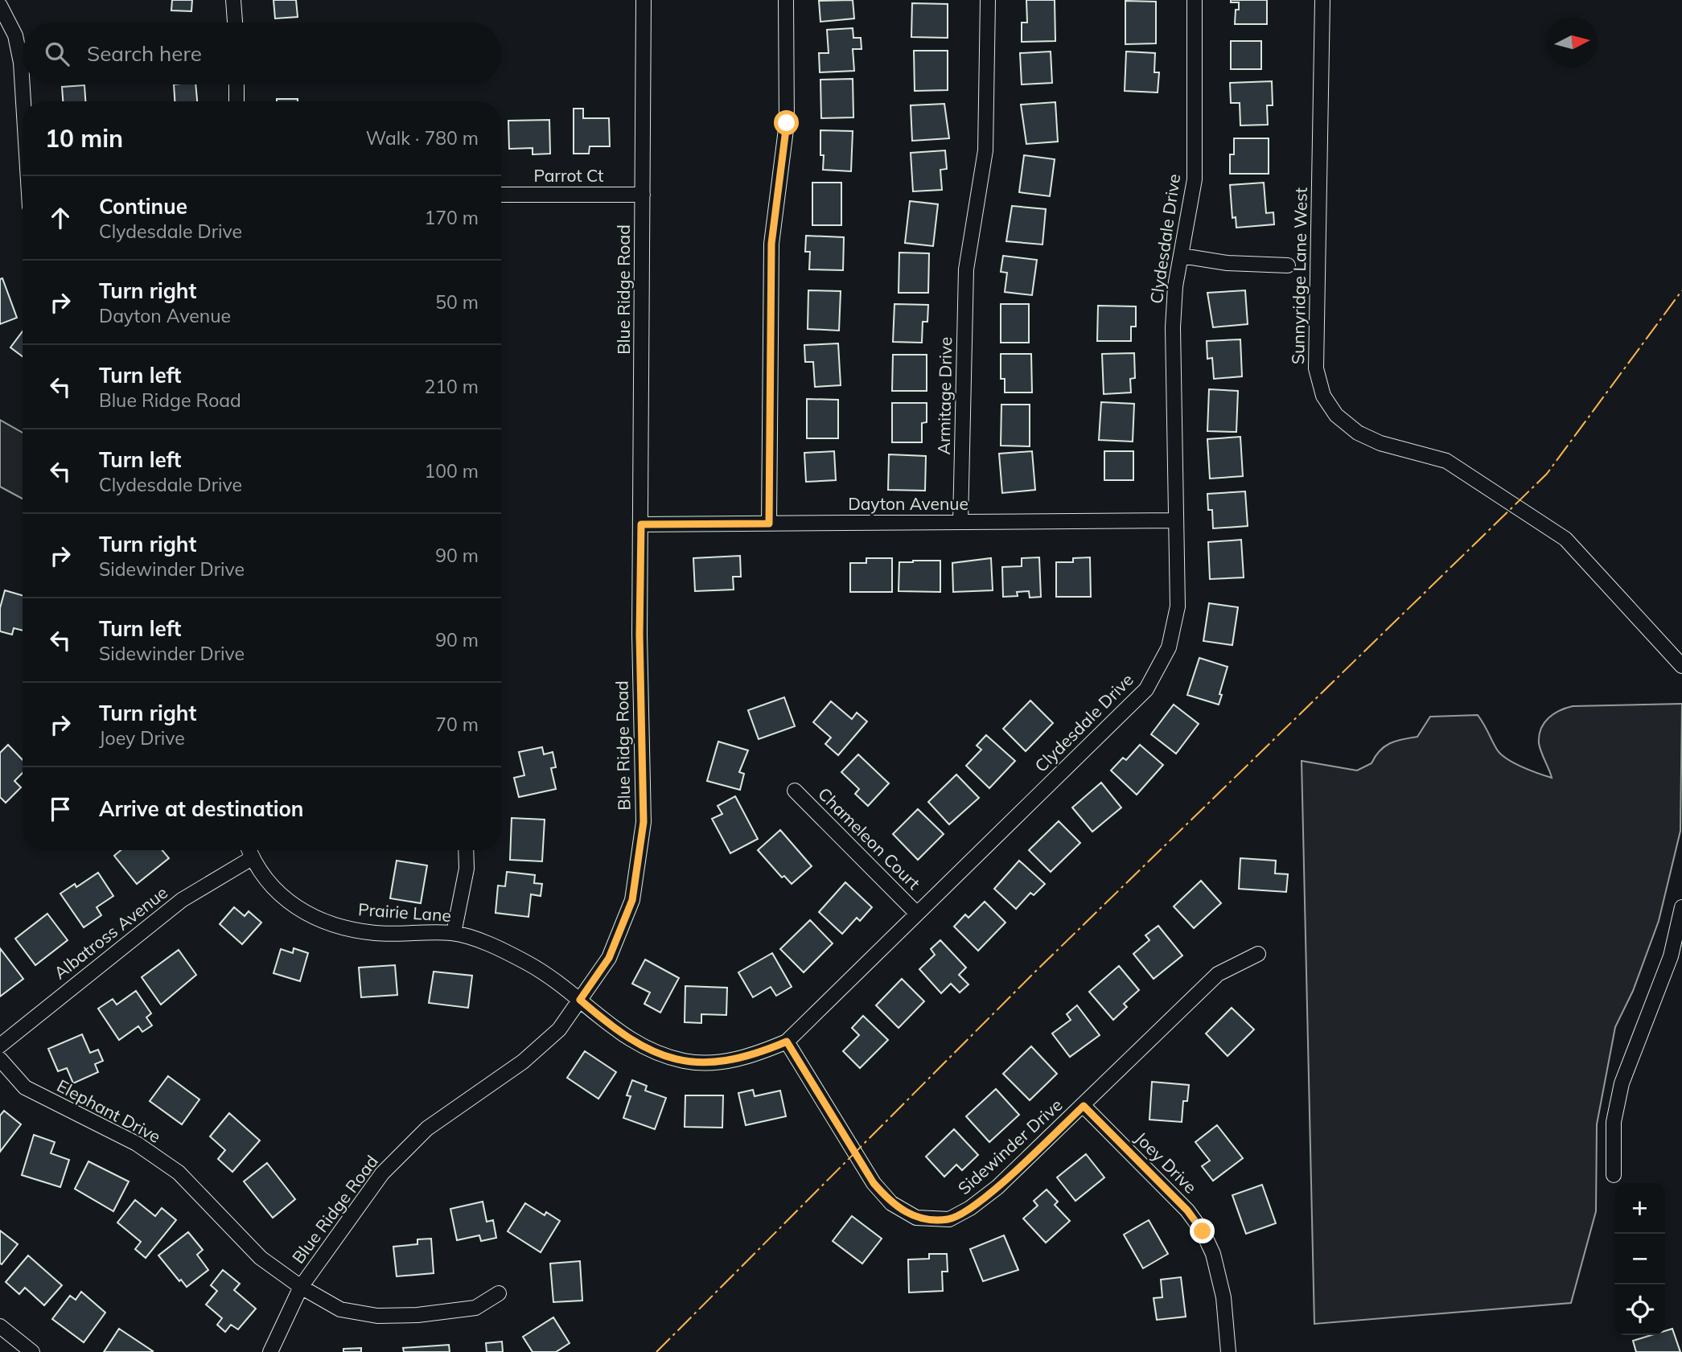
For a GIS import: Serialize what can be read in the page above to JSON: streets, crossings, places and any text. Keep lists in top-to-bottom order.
{
  "streets": {
    "street": [
      "Parrot Ct",
      "Clydesdale Drive",
      "Sunnyridge Lane West",
      "Blue Ridge Road",
      "Armitage Drive",
      "Dayton Avenue",
      "Chameleon Court",
      "Prairie Lane",
      "Albatross Avenue",
      "Elephant Drive",
      "Sidewinder Drive",
      "Joey Drive"
    ]
  },
  "crossings": [
    ["Parrot Ct", "Blue Ridge Road"],
    ["Clydesdale Drive", "Blue Ridge Road"],
    ["Clydesdale Drive", "Dayton Avenue"],
    ["Clydesdale Drive", "Chameleon Court"],
    ["Clydesdale Drive", "Prairie Lane"],
    ["Clydesdale Drive", "Sidewinder Drive"],
    ["Blue Ridge Road", "Dayton Avenue"],
    ["Blue Ridge Road", "Prairie Lane"],
    ["Blue Ridge Road", "Elephant Drive"],
    ["Armitage Drive", "Dayton Avenue"],
    ["Prairie Lane", "Albatross Avenue"],
    ["Sidewinder Drive", "Joey Drive"]
  ],
  "north": "right",
  "page": {
    "search": "Search here",
    "heading": ["10 min", "Walk · 780 m"],
    "list": [
      ["Continue", "Clydesdale Drive", "170 m"],
      ["Turn right", "Dayton Avenue", "50 m"],
      ["Turn left", "Blue Ridge Road", "210 m"],
      ["Turn left", "Clydesdale Drive", "100 m"],
      ["Turn right", "Sidewinder Drive", "90 m"],
      ["Turn left", "Sidewinder Drive", "90 m"],
      ["Turn right", "Joey Drive", "70 m"],
      "Arrive at destination"
    ],
    "map_buttons": ["+", "−"]
  }
}
